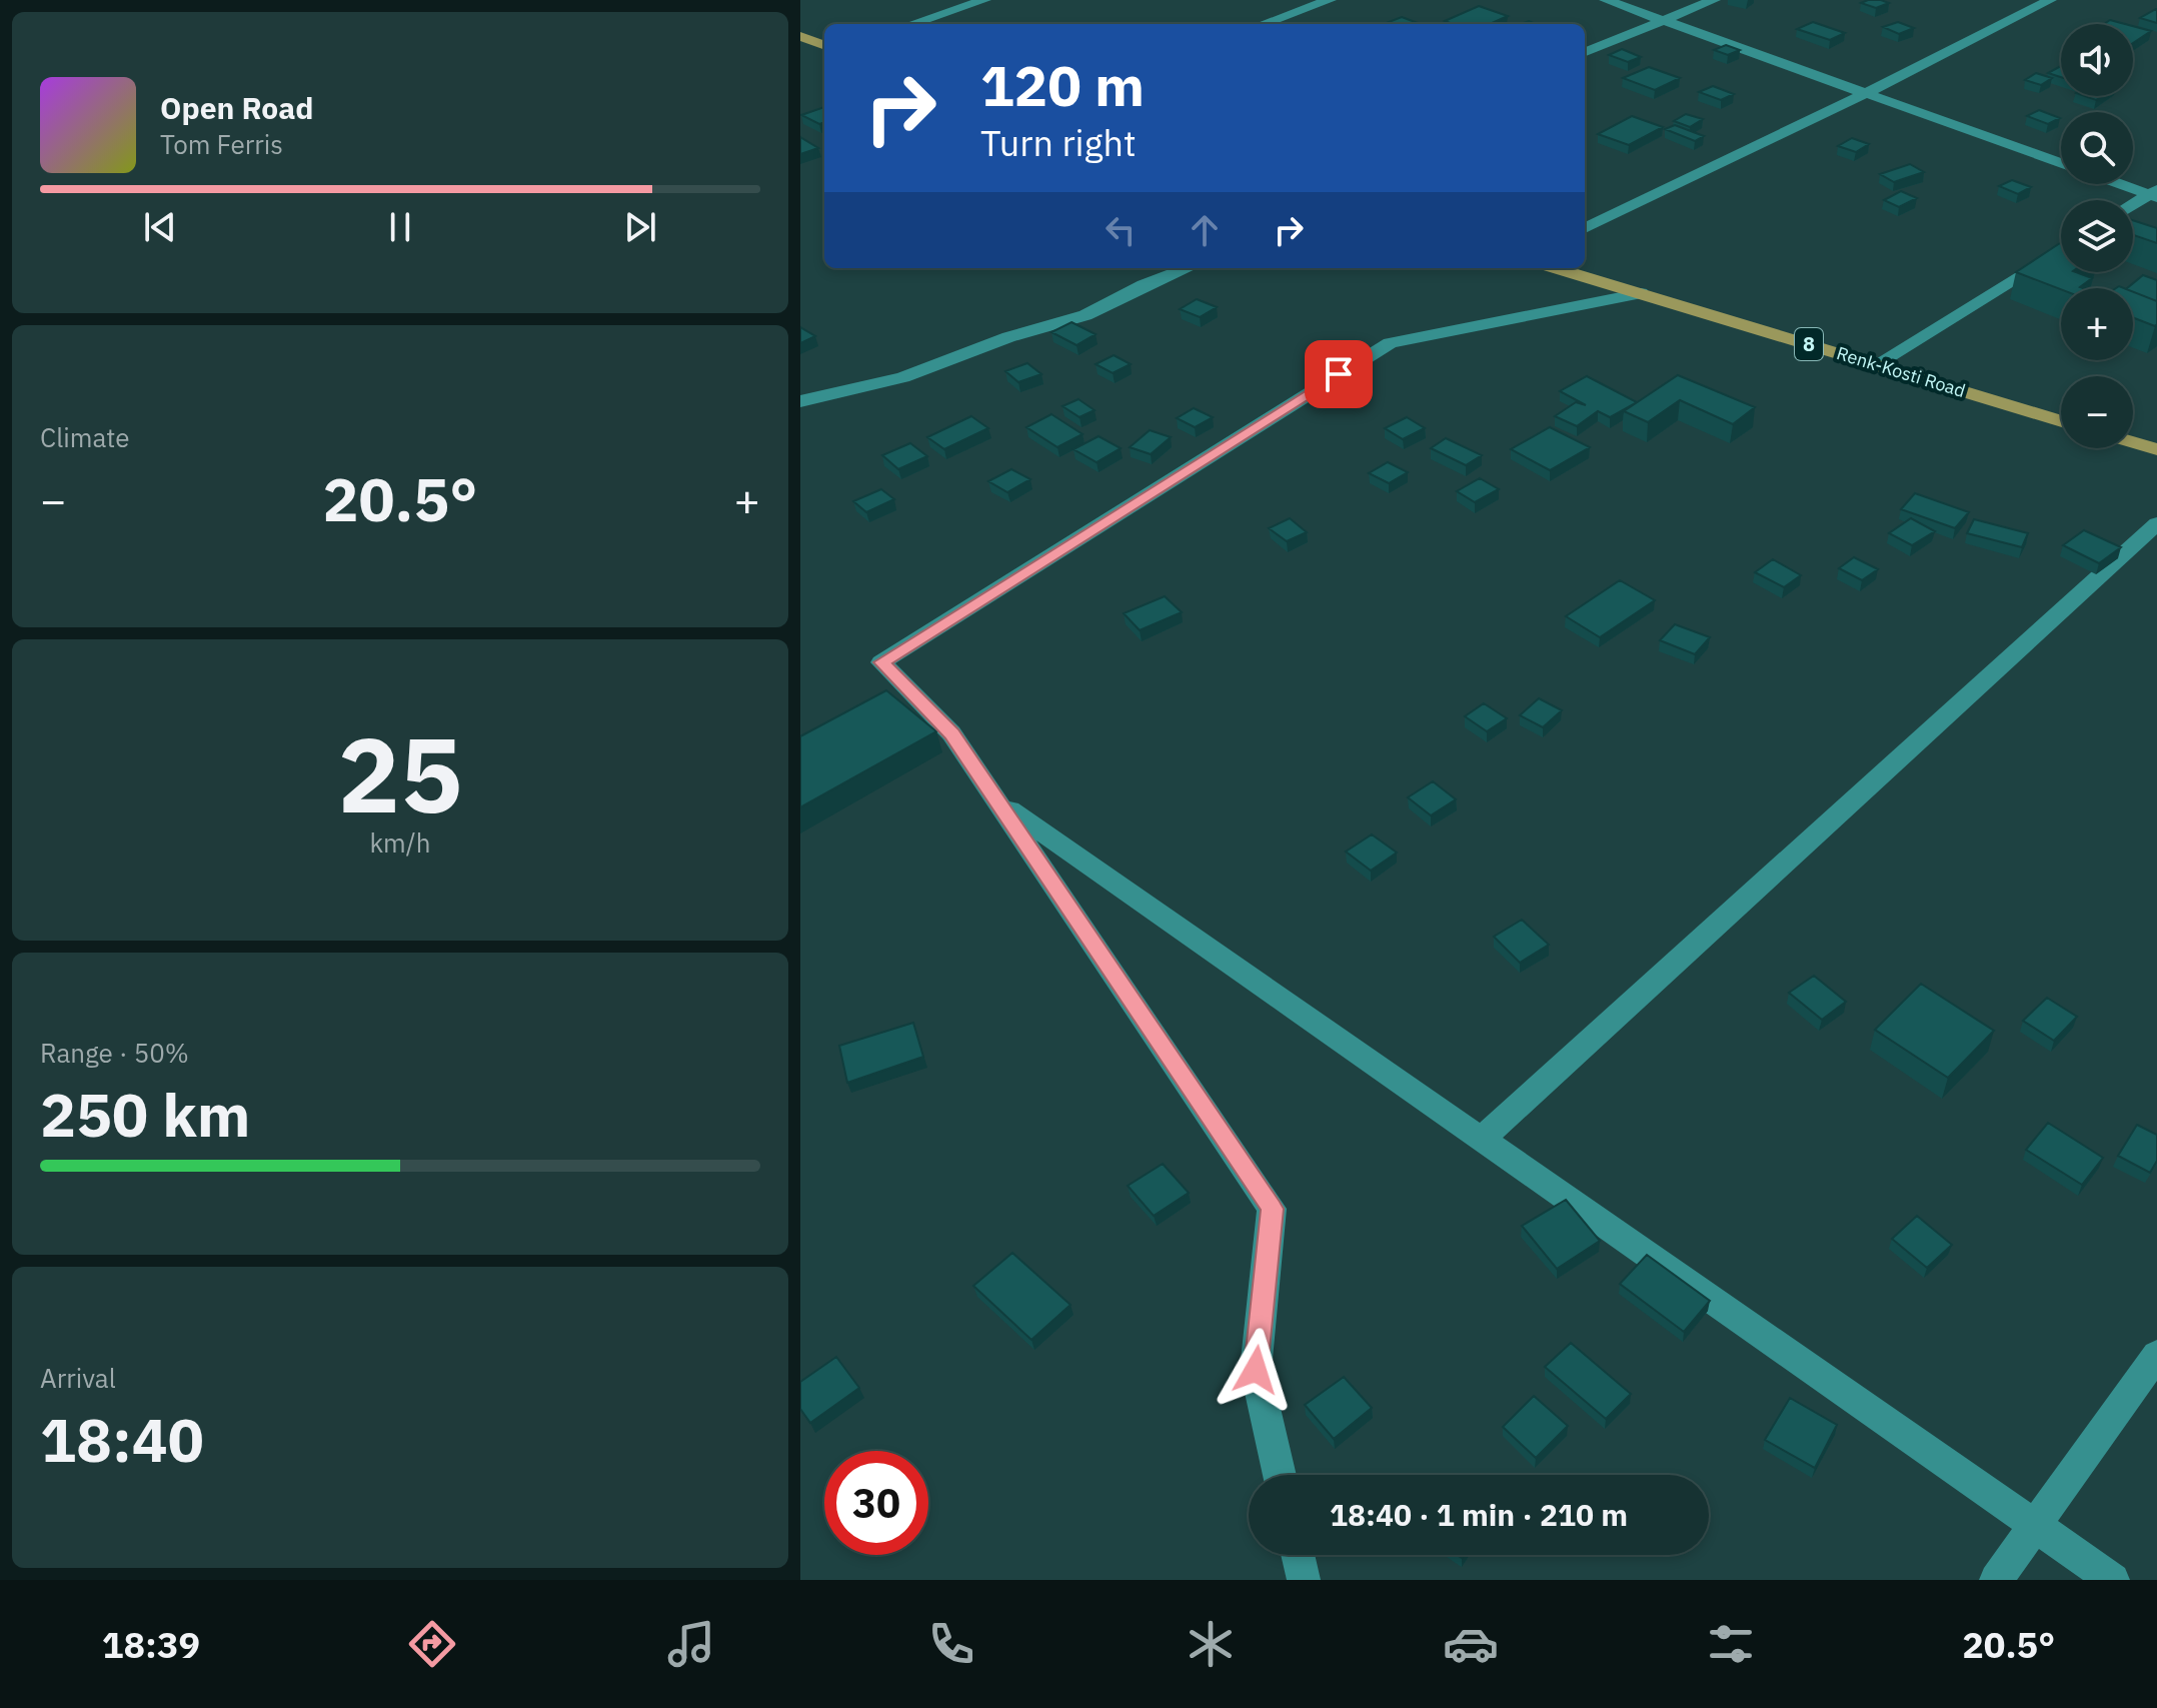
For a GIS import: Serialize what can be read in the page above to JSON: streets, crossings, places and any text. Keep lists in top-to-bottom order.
{
  "streets": {
    "main road": ["8", "Renk-Kosti Road"]
  },
  "page": {
    "map_buttons": ["+", "−"],
    "turn": ["120 m", "Turn right"],
    "song": ["Open Road", "Tom Ferris"],
    "tile": [
      "Climate",
      ["25", "km/h"],
      ["Range · 50%", "250 km"],
      ["Arrival", "18:40"]
    ],
    "heat": ["−", "20.5°", "+"],
    "limit": "30",
    "trip": "18:40 · 1 min · 210 m",
    "tabs": ["18:39", "20.5°"]
  }
}
